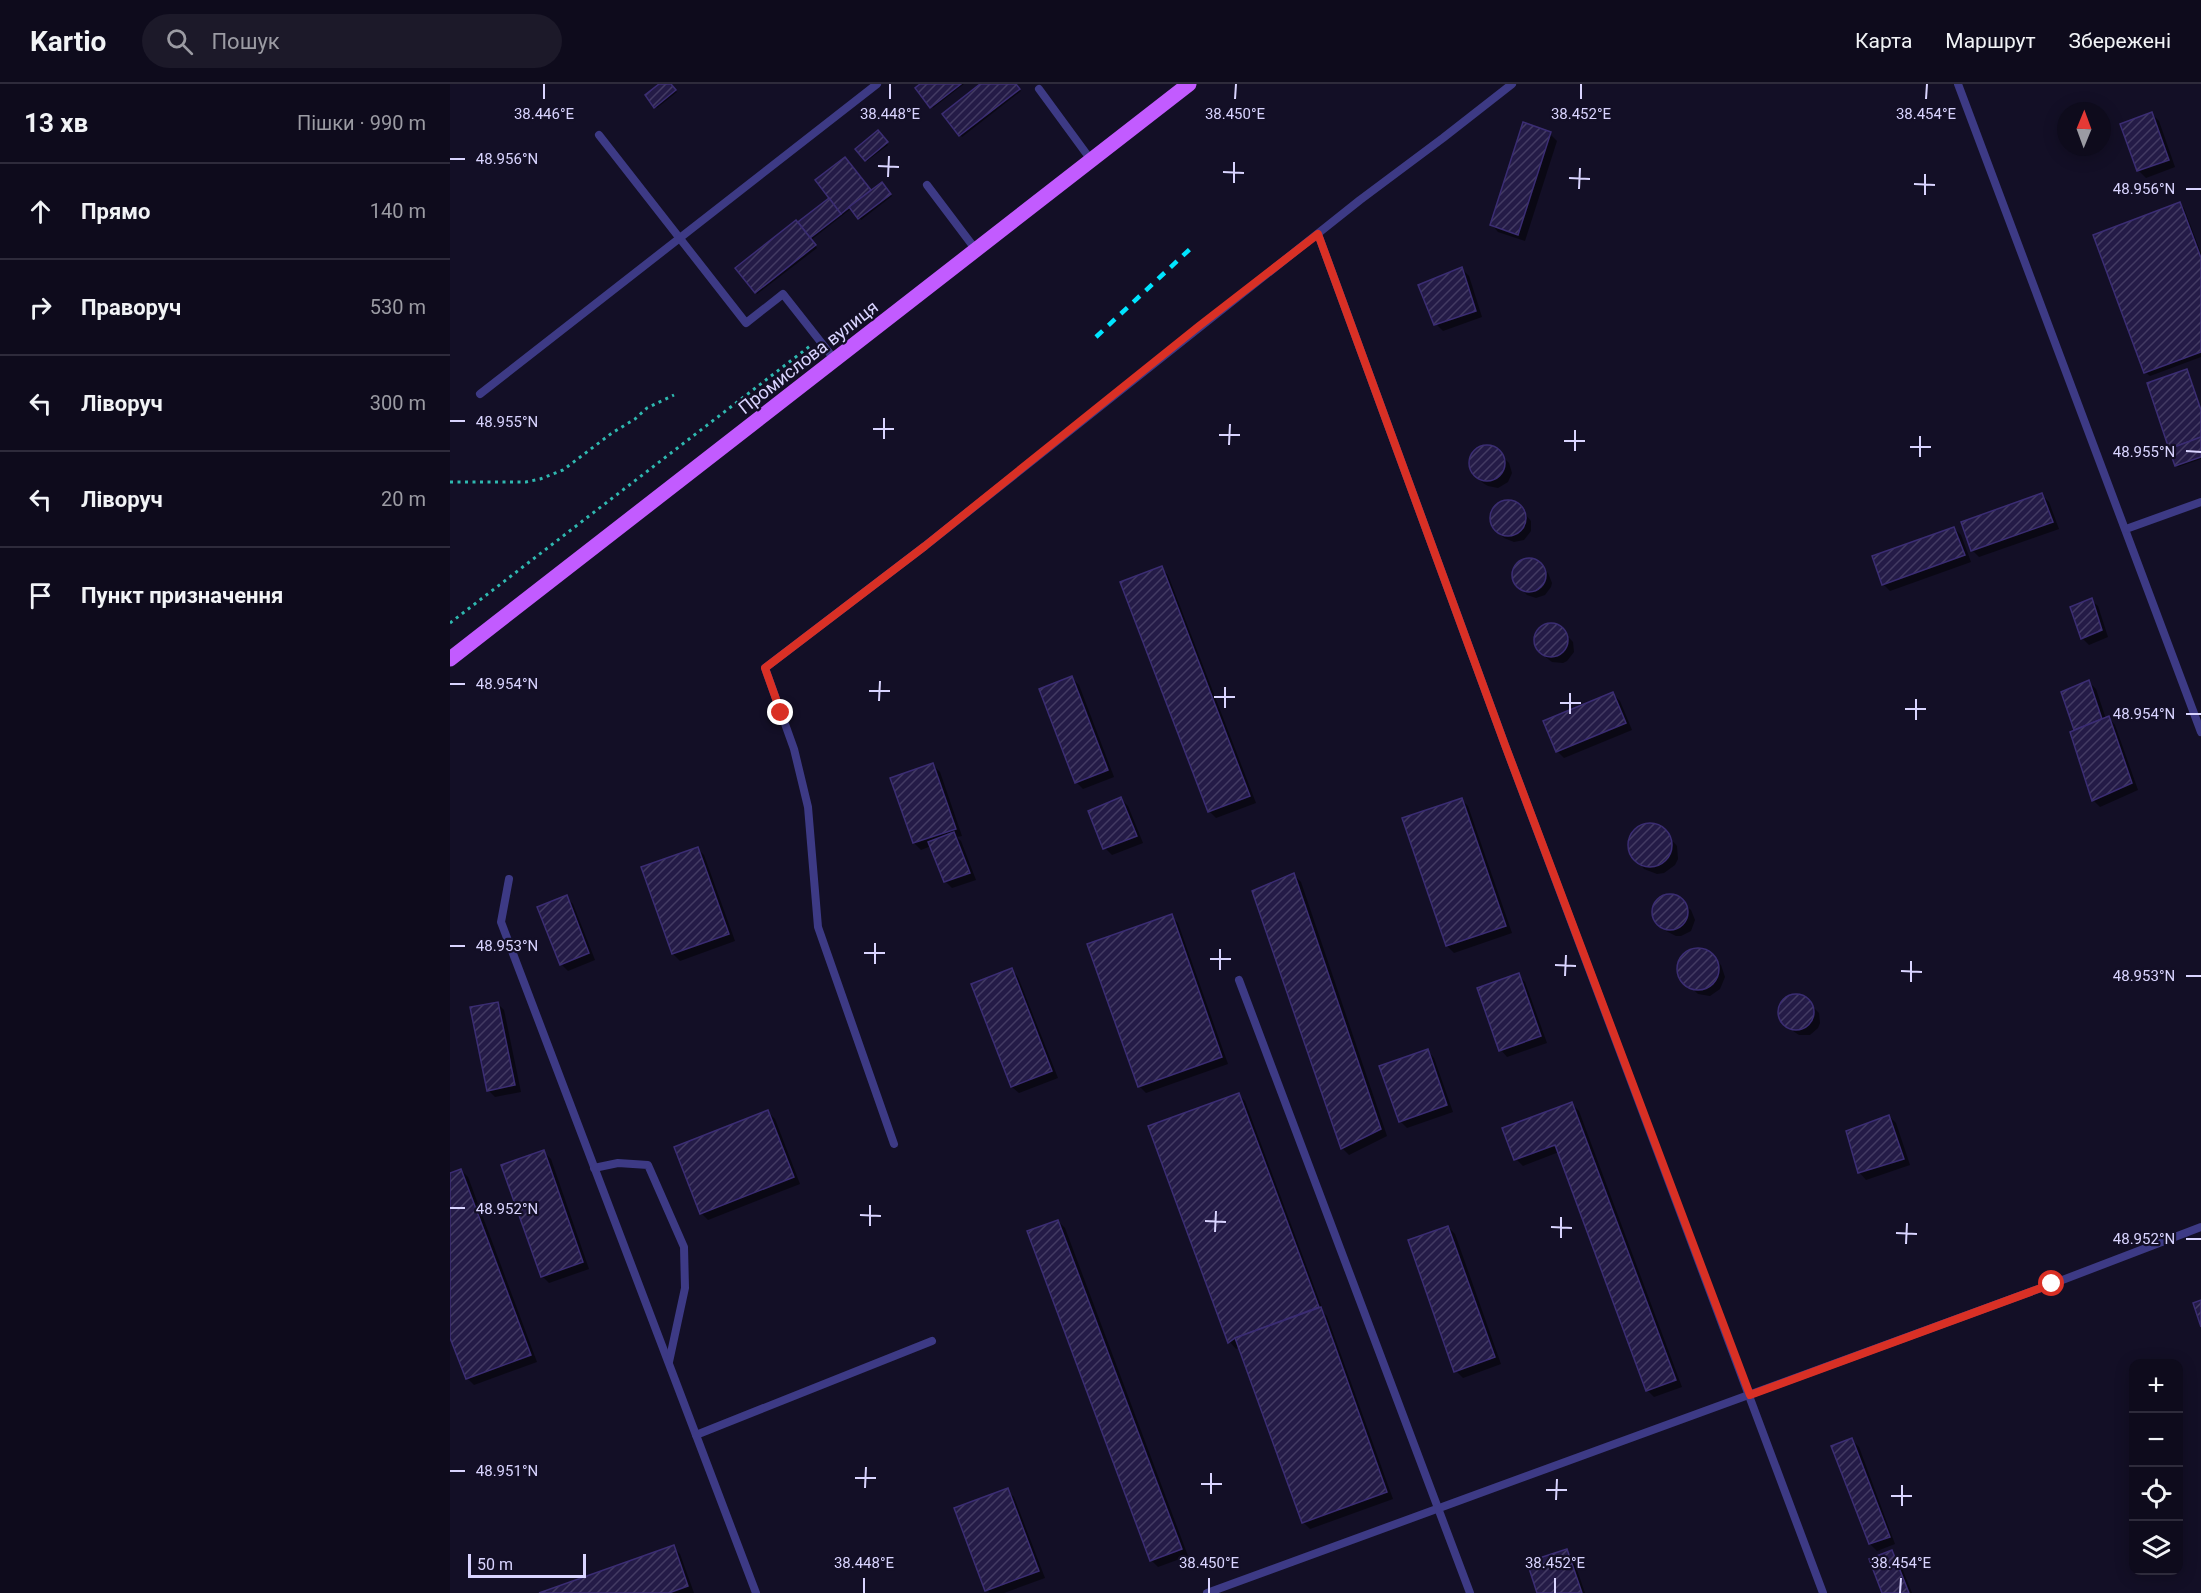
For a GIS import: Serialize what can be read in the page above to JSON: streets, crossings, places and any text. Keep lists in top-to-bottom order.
{
  "streets": {
    "main road": ["Промислова вулиця"]
  },
  "scale_bar": "50 m",
  "north": "top",
  "page": {
    "header": "Kartio",
    "search": "Пошук",
    "nav": ["Карта", "Маршрут", "Збережені"],
    "heading": ["13 хв", "Пішки · 990 m"],
    "list": [
      ["Прямо", "140 m"],
      ["Праворуч", "530 m"],
      ["Ліворуч", "300 m"],
      ["Ліворуч", "20 m"],
      "Пункт призначення"
    ],
    "map_buttons": ["+", "−"],
    "scale": "50 m"
  },
  "coordinates": [
    "38.446°E",
    "38.448°E",
    "38.450°E",
    "38.452°E",
    "38.454°E",
    "48.956°N",
    "48.955°N",
    "48.954°N",
    "48.953°N",
    "48.952°N",
    "48.951°N"
  ]
}
